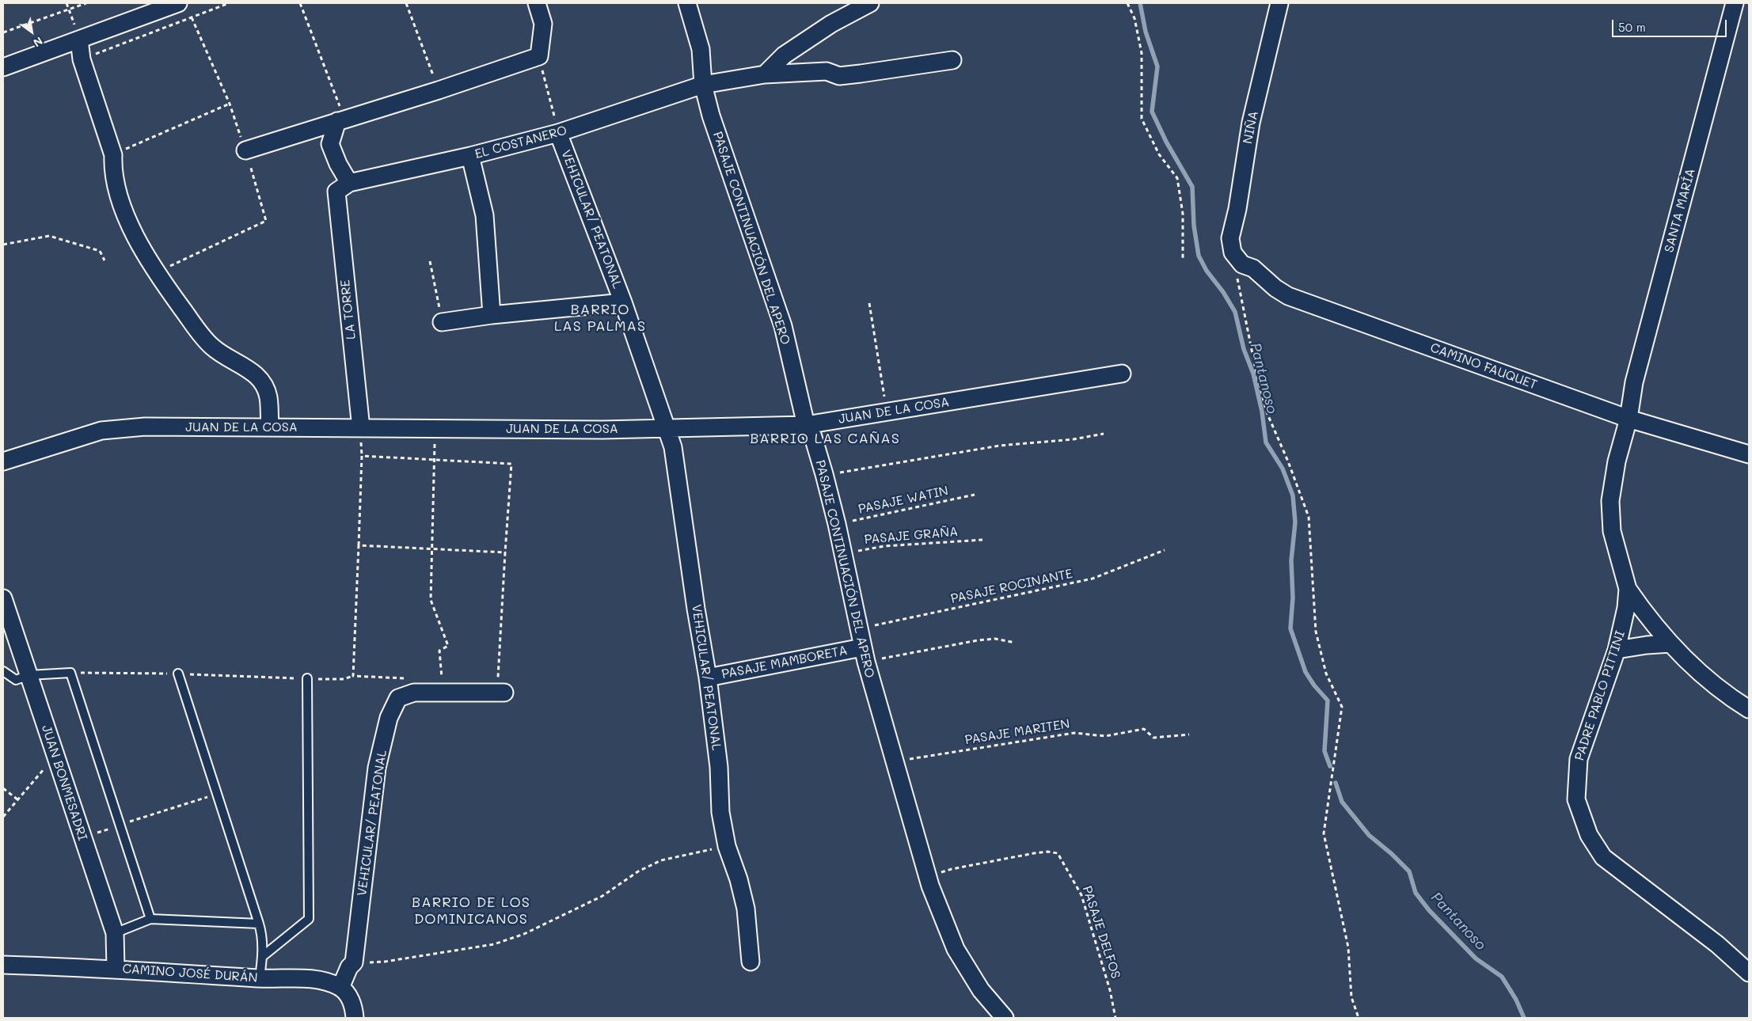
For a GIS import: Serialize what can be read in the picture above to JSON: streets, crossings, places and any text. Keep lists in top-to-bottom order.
{
  "streets": {
    "street": [
      "NIÑA",
      "EL COSTANERO",
      "SANTA MARÍA",
      "VEHICULAR/ PEATONAL",
      "PASAJE CONTINUACIÓN DEL APERO",
      "LA TORRE",
      "CAMINO FAUQUET",
      "JUAN DE LA COSA",
      "PASAJE MAMBORETA",
      "PADRE PABLO PITTINI",
      "JUAN BONMESADRI",
      "CAMINO JOSÉ DURÁN"
    ],
    "path": [
      "PASAJE WATIN",
      "PASAJE GRAÑA",
      "PASAJE ROCINANTE",
      "PASAJE MARITEN",
      "PASAJE DELFOS"
    ]
  },
  "crossings": [
    ["NIÑA", "CAMINO FAUQUET"],
    ["EL COSTANERO", "VEHICULAR/ PEATONAL"],
    ["EL COSTANERO", "PASAJE CONTINUACIÓN DEL APERO"],
    ["EL COSTANERO", "LA TORRE"],
    ["SANTA MARÍA", "CAMINO FAUQUET"],
    ["SANTA MARÍA", "PADRE PABLO PITTINI"],
    ["VEHICULAR/ PEATONAL", "JUAN DE LA COSA"],
    ["VEHICULAR/ PEATONAL", "PASAJE MAMBORETA"],
    ["VEHICULAR/ PEATONAL", "CAMINO JOSÉ DURÁN"],
    ["PASAJE CONTINUACIÓN DEL APERO", "JUAN DE LA COSA"],
    ["PASAJE CONTINUACIÓN DEL APERO", "PASAJE WATIN"],
    ["PASAJE CONTINUACIÓN DEL APERO", "PASAJE GRAÑA"],
    ["PASAJE CONTINUACIÓN DEL APERO", "PASAJE ROCINANTE"],
    ["PASAJE CONTINUACIÓN DEL APERO", "PASAJE MAMBORETA"],
    ["PASAJE CONTINUACIÓN DEL APERO", "PASAJE MARITEN"],
    ["PASAJE CONTINUACIÓN DEL APERO", "PASAJE DELFOS"],
    ["LA TORRE", "JUAN DE LA COSA"],
    ["CAMINO FAUQUET", "PADRE PABLO PITTINI"],
    ["JUAN BONMESADRI", "CAMINO JOSÉ DURÁN"]
  ],
  "districts": ["BARRIO LAS PALMAS", "BARRIO LAS CAÑAS", "BARRIO DE LOS DOMINICANOS"],
  "water": ["Pantanoso"],
  "scale_bar": "50 m",
  "north": "bottom right"
}
